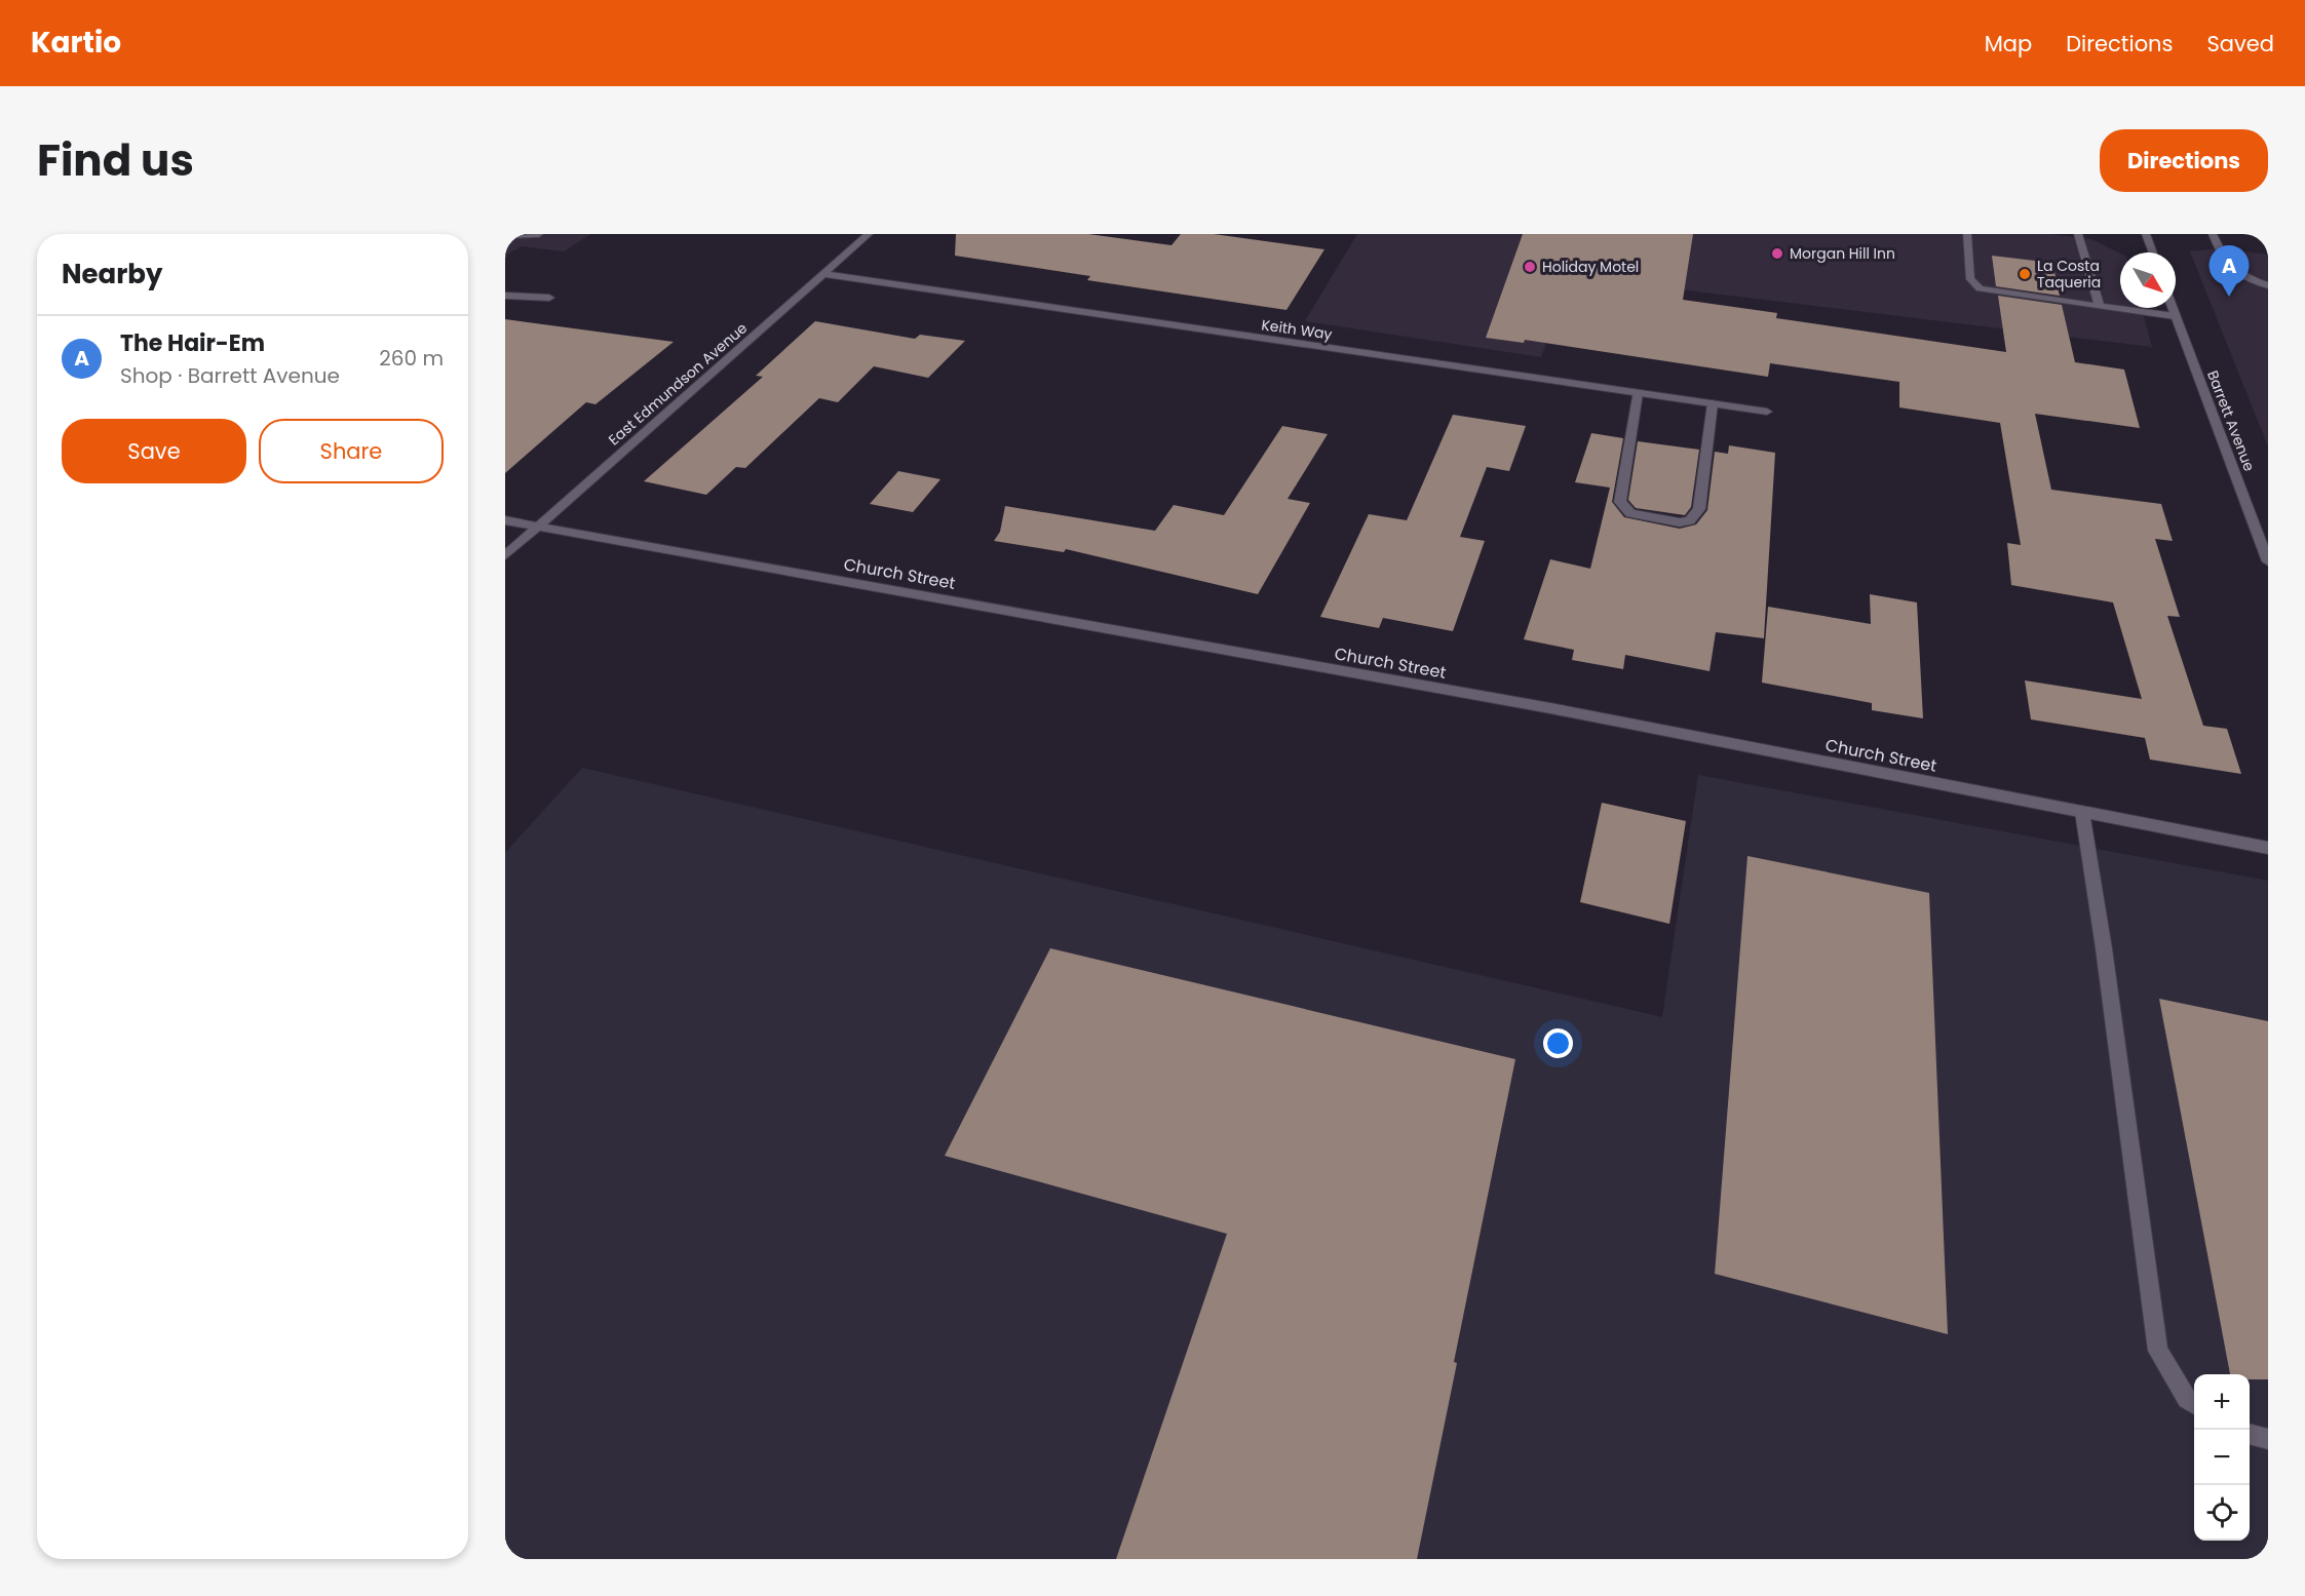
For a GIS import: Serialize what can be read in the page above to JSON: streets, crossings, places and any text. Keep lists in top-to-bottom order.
{
  "streets": {
    "street": [
      "Keith Way",
      "East Edmundson Avenue",
      "Barrett Avenue",
      "Church Street"
    ]
  },
  "crossings": [
    ["Keith Way", "East Edmundson Avenue"],
    ["East Edmundson Avenue", "Church Street"]
  ],
  "places": ["Morgan Hill Inn", "Holiday Motel", "La Costa Taqueria"],
  "north": "bottom right",
  "page": {
    "header": "Kartio",
    "nav": ["Map", "Directions", "Saved"],
    "title": "Find us",
    "buttons": [
      "Directions",
      ["Save", "Share"]
    ],
    "heading": "Nearby",
    "pins": "A",
    "list": [
      {
        "mark": "A",
        "name": "The Hair-Em",
        "note": "Shop · Barrett Avenue",
        "value": "260 m"
      }
    ],
    "map_buttons": ["+", "−"]
  }
}
